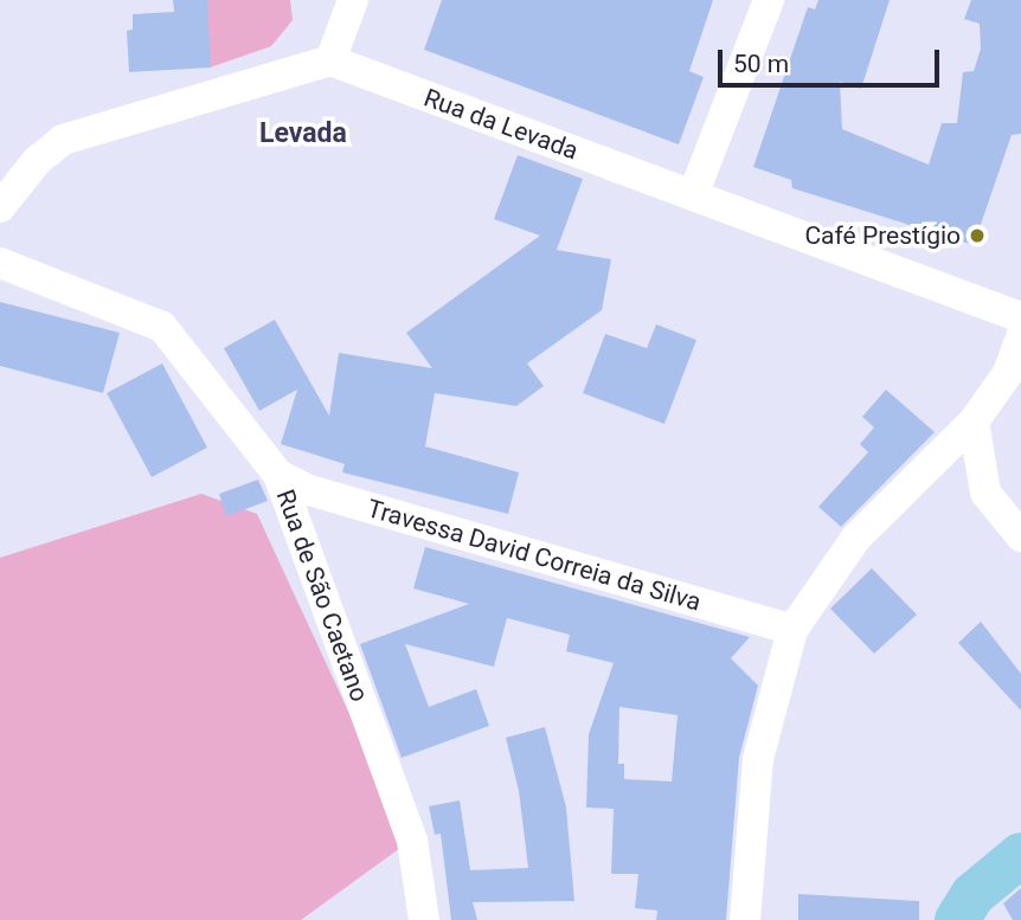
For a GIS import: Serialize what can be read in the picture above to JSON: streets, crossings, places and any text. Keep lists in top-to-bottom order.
{
  "streets": {
    "street": ["Rua da Levada", "Travessa David Correia da Silva", "Rua de São Caetano"]
  },
  "crossings": [
    ["Travessa David Correia da Silva", "Rua de São Caetano"]
  ],
  "districts": ["Levada"],
  "places": ["Café Prestígio"],
  "scale_bar": "50 m"
}
